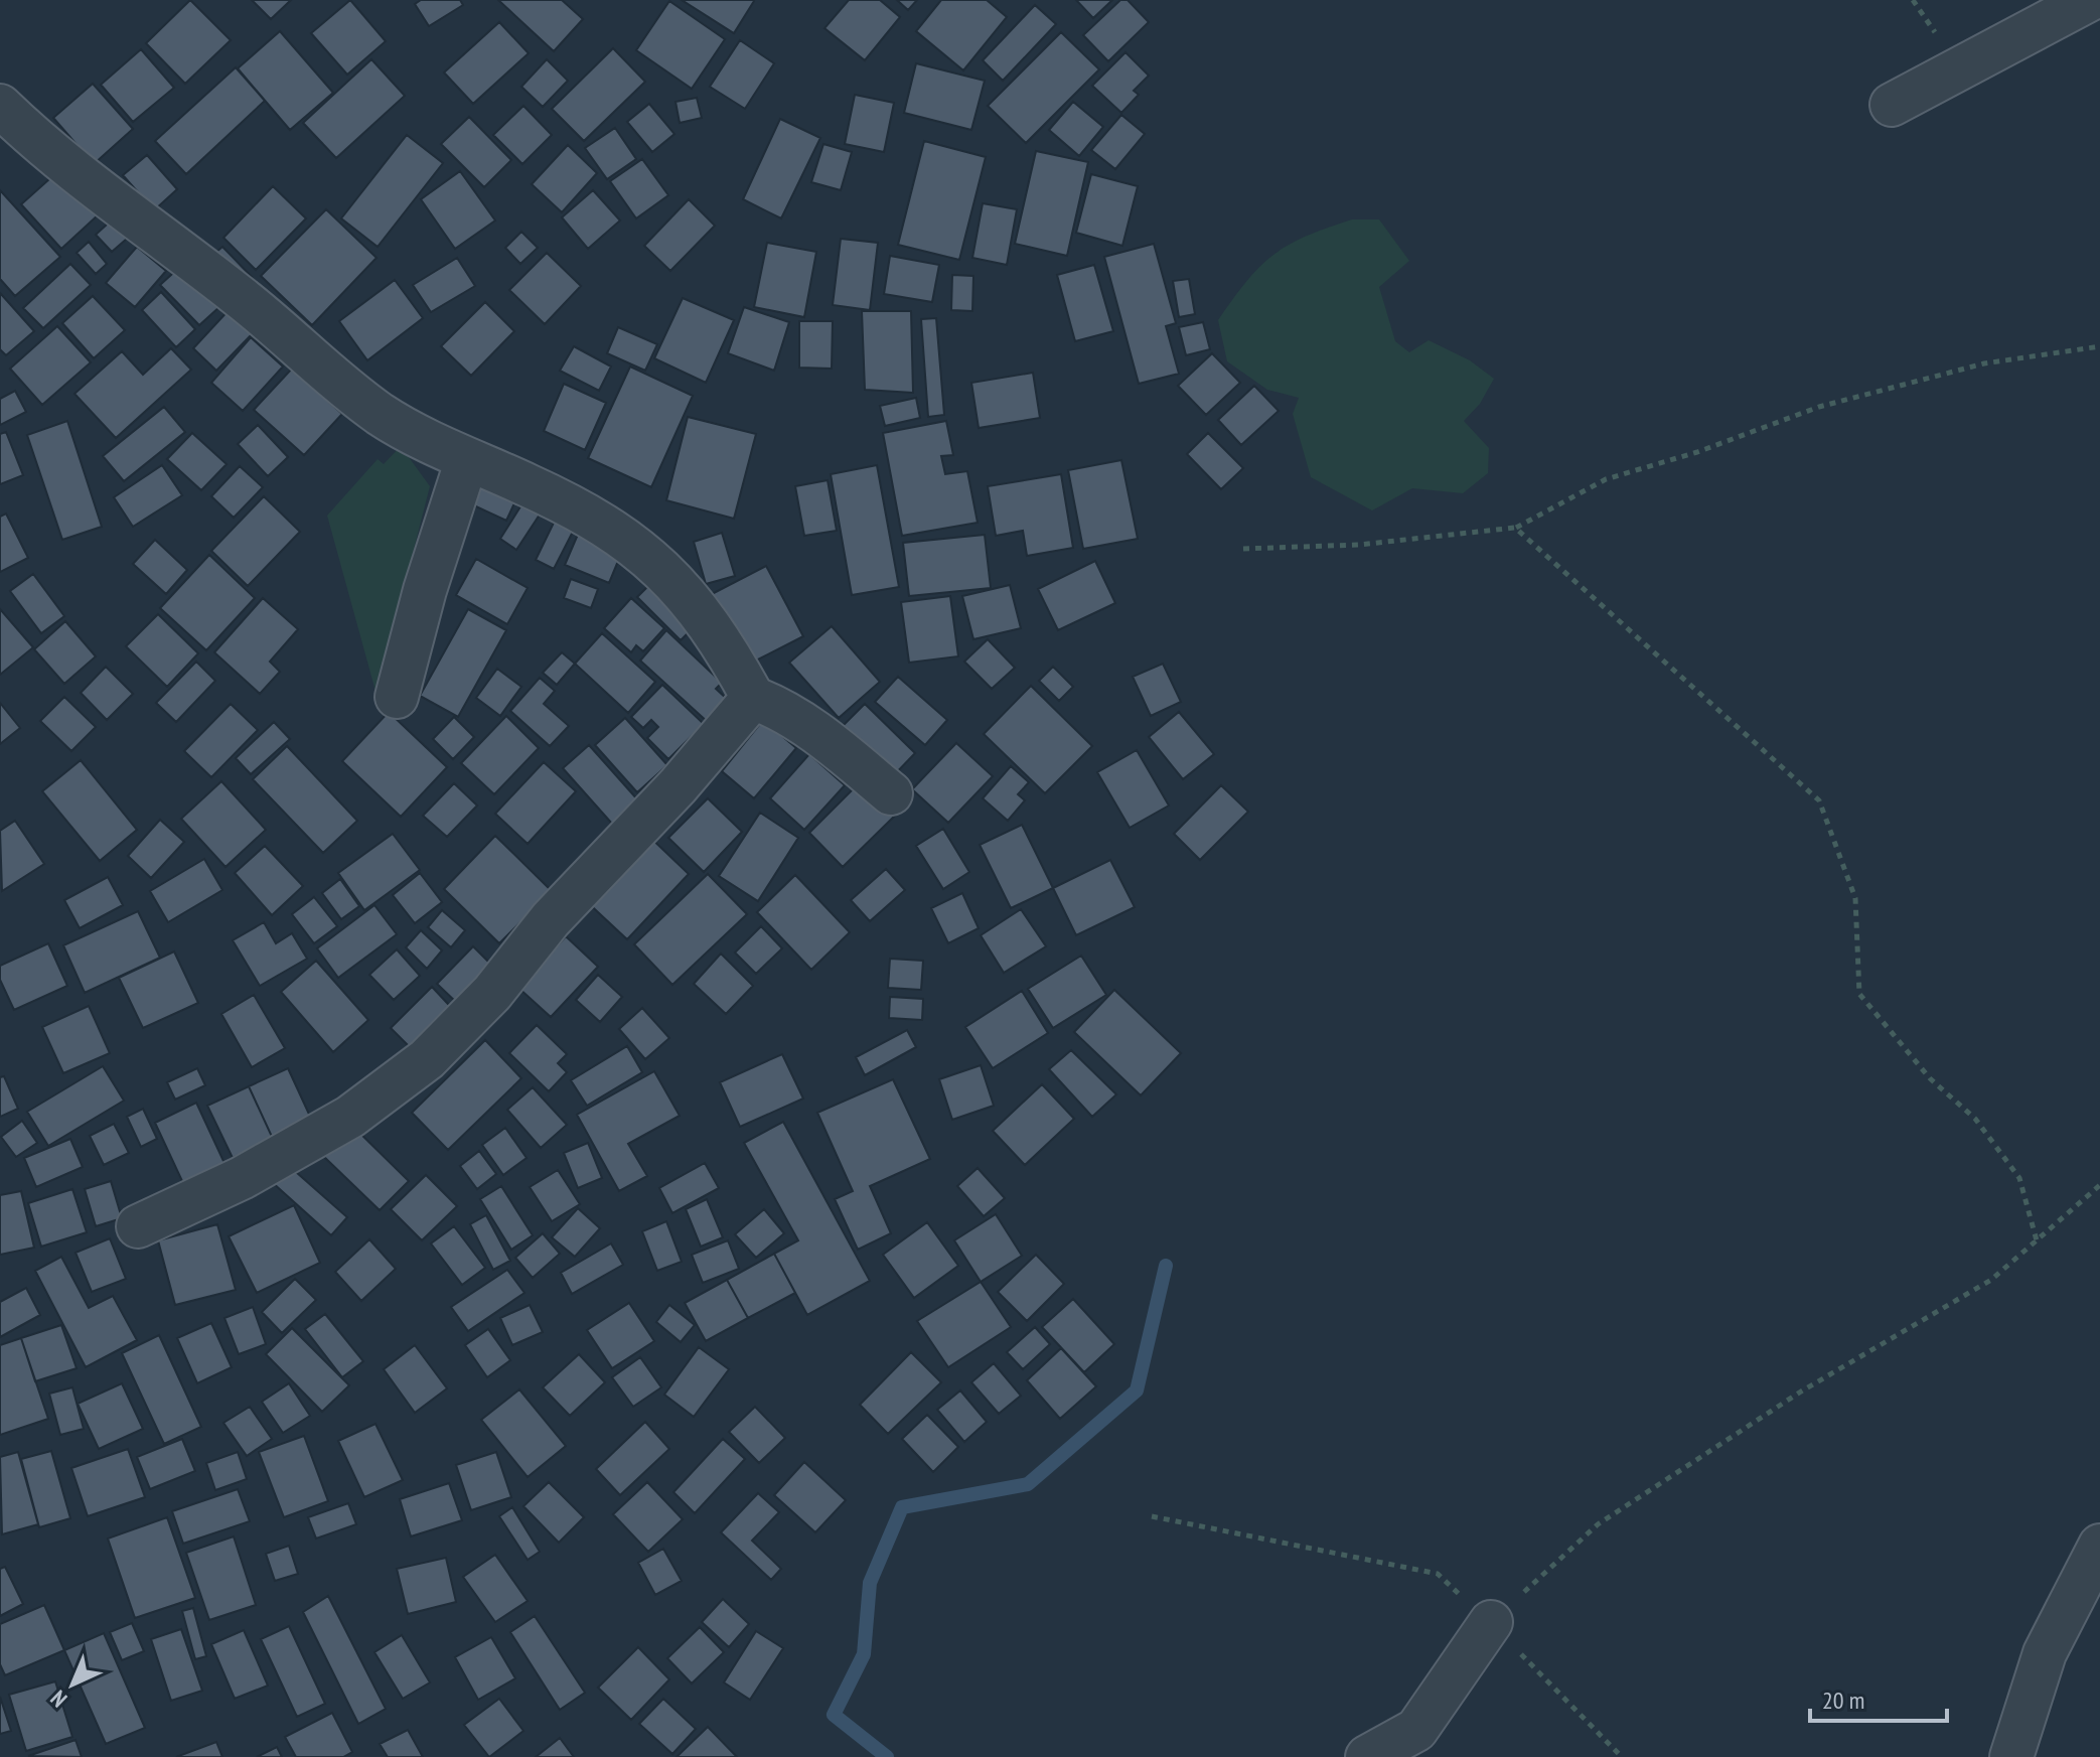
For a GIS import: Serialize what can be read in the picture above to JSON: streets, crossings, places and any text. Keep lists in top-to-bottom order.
{
  "scale_bar": "20 m",
  "north": "bottom left"
}
